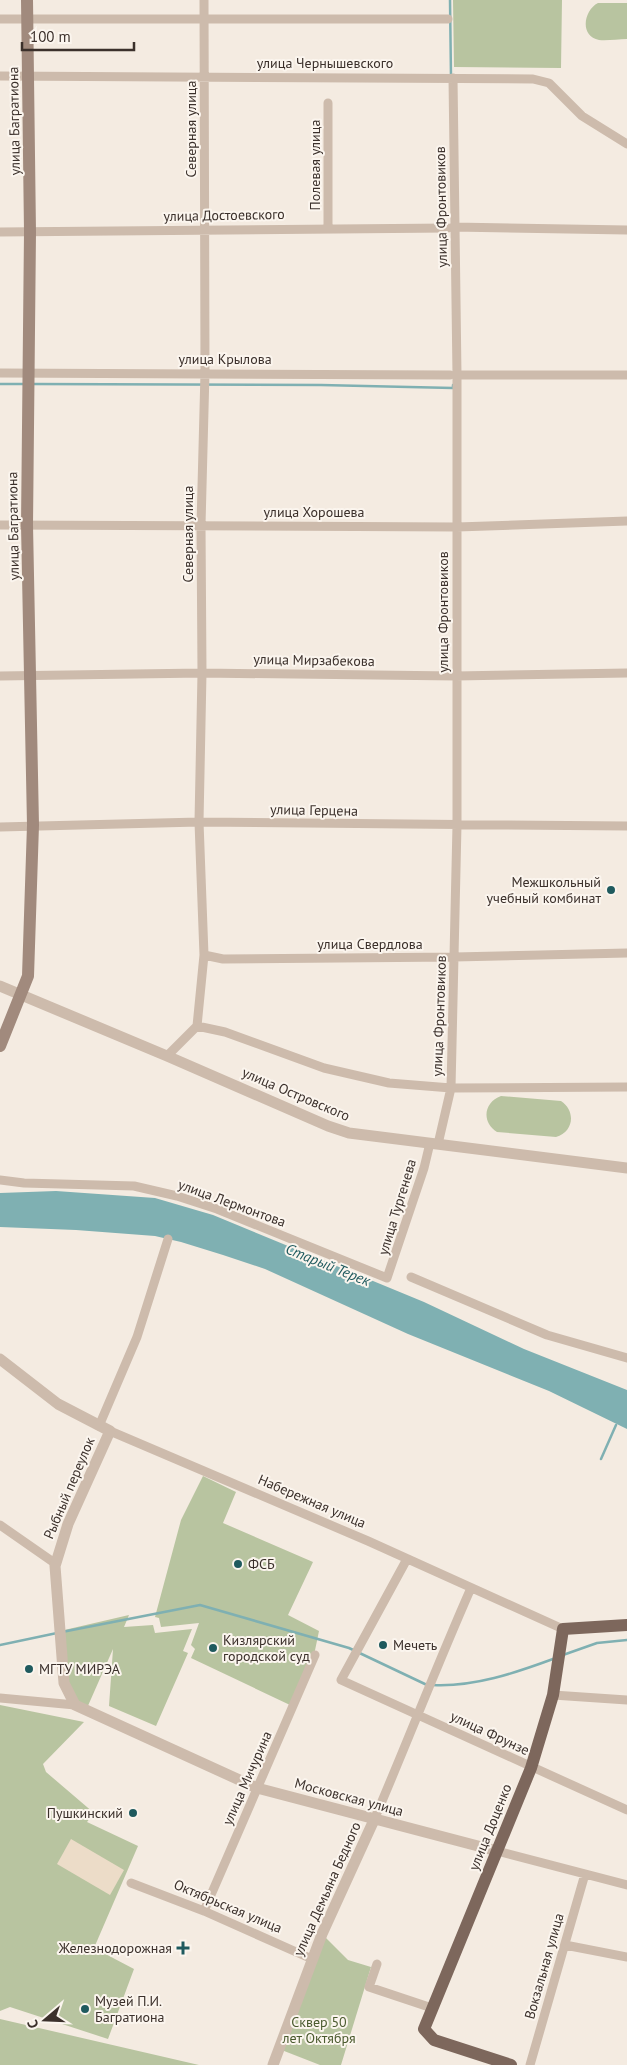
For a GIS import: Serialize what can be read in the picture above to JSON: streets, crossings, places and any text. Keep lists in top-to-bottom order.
{
  "streets": {
    "main road": ["улица Багратиона", "Набережная улица", "улица Доценко"],
    "street": [
      "улица Чернышевского",
      "Северная улица",
      "Полевая улица",
      "улица Фронтовиков",
      "улица Достоевского",
      "улица Крылова",
      "улица Хорошева",
      "улица Мирзабекова",
      "улица Герцена",
      "улица Свердлова",
      "улица Островского",
      "улица Лермонтова",
      "улица Тургенева",
      "Рыбный переулок",
      "улица Фрунзе",
      "улица Мичурина",
      "Московская улица",
      "улица Демьяна Бедного",
      "Октябрьская улица",
      "Вокзальная улица"
    ]
  },
  "crossings": [
    ["улица Чернышевского", "улица Багратиона"],
    ["улица Чернышевского", "Северная улица"],
    ["улица Чернышевского", "улица Фронтовиков"],
    ["улица Багратиона", "улица Достоевского"],
    ["улица Багратиона", "улица Крылова"],
    ["улица Багратиона", "улица Хорошева"],
    ["улица Багратиона", "улица Мирзабекова"],
    ["улица Багратиона", "улица Герцена"],
    ["улица Багратиона", "улица Островского"],
    ["Северная улица", "улица Достоевского"],
    ["Северная улица", "улица Крылова"],
    ["Северная улица", "улица Хорошева"],
    ["Северная улица", "улица Мирзабекова"],
    ["Северная улица", "улица Герцена"],
    ["Северная улица", "улица Свердлова"],
    ["Полевая улица", "улица Достоевского"],
    ["улица Фронтовиков", "улица Достоевского"],
    ["улица Фронтовиков", "улица Крылова"],
    ["улица Фронтовиков", "улица Хорошева"],
    ["улица Фронтовиков", "улица Мирзабекова"],
    ["улица Фронтовиков", "улица Герцена"],
    ["улица Фронтовиков", "улица Свердлова"],
    ["улица Фронтовиков", "улица Островского"],
    ["улица Фронтовиков", "улица Тургенева"],
    ["улица Островского", "улица Тургенева"],
    ["улица Лермонтова", "улица Тургенева"],
    ["Рыбный переулок", "Набережная улица"],
    ["Рыбный переулок", "Московская улица"],
    ["Набережная улица", "улица Фрунзе"],
    ["Набережная улица", "улица Доценко"],
    ["Набережная улица", "улица Демьяна Бедного"],
    ["улица Фрунзе", "улица Доценко"],
    ["улица Фрунзе", "улица Демьяна Бедного"],
    ["улица Мичурина", "Московская улица"],
    ["улица Мичурина", "Октябрьская улица"],
    ["Московская улица", "улица Доценко"],
    ["Московская улица", "улица Демьяна Бедного"],
    ["Московская улица", "Вокзальная улица"],
    ["улица Демьяна Бедного", "Октябрьская улица"]
  ],
  "water": ["Старый Терек"],
  "parks": ["Сквер 50 лет Октября"],
  "places": {
    "other": [
      "Межшкольный учебный комбинат",
      "ФСБ",
      "Мечеть",
      "Кизлярский городской суд",
      "МГТУ МИРЭА",
      "Пушкинский",
      "Музей П.И. Багратиона"
    ],
    "health": ["Железнодорожная"]
  },
  "scale_bar": "100 m",
  "north": "left"
}
